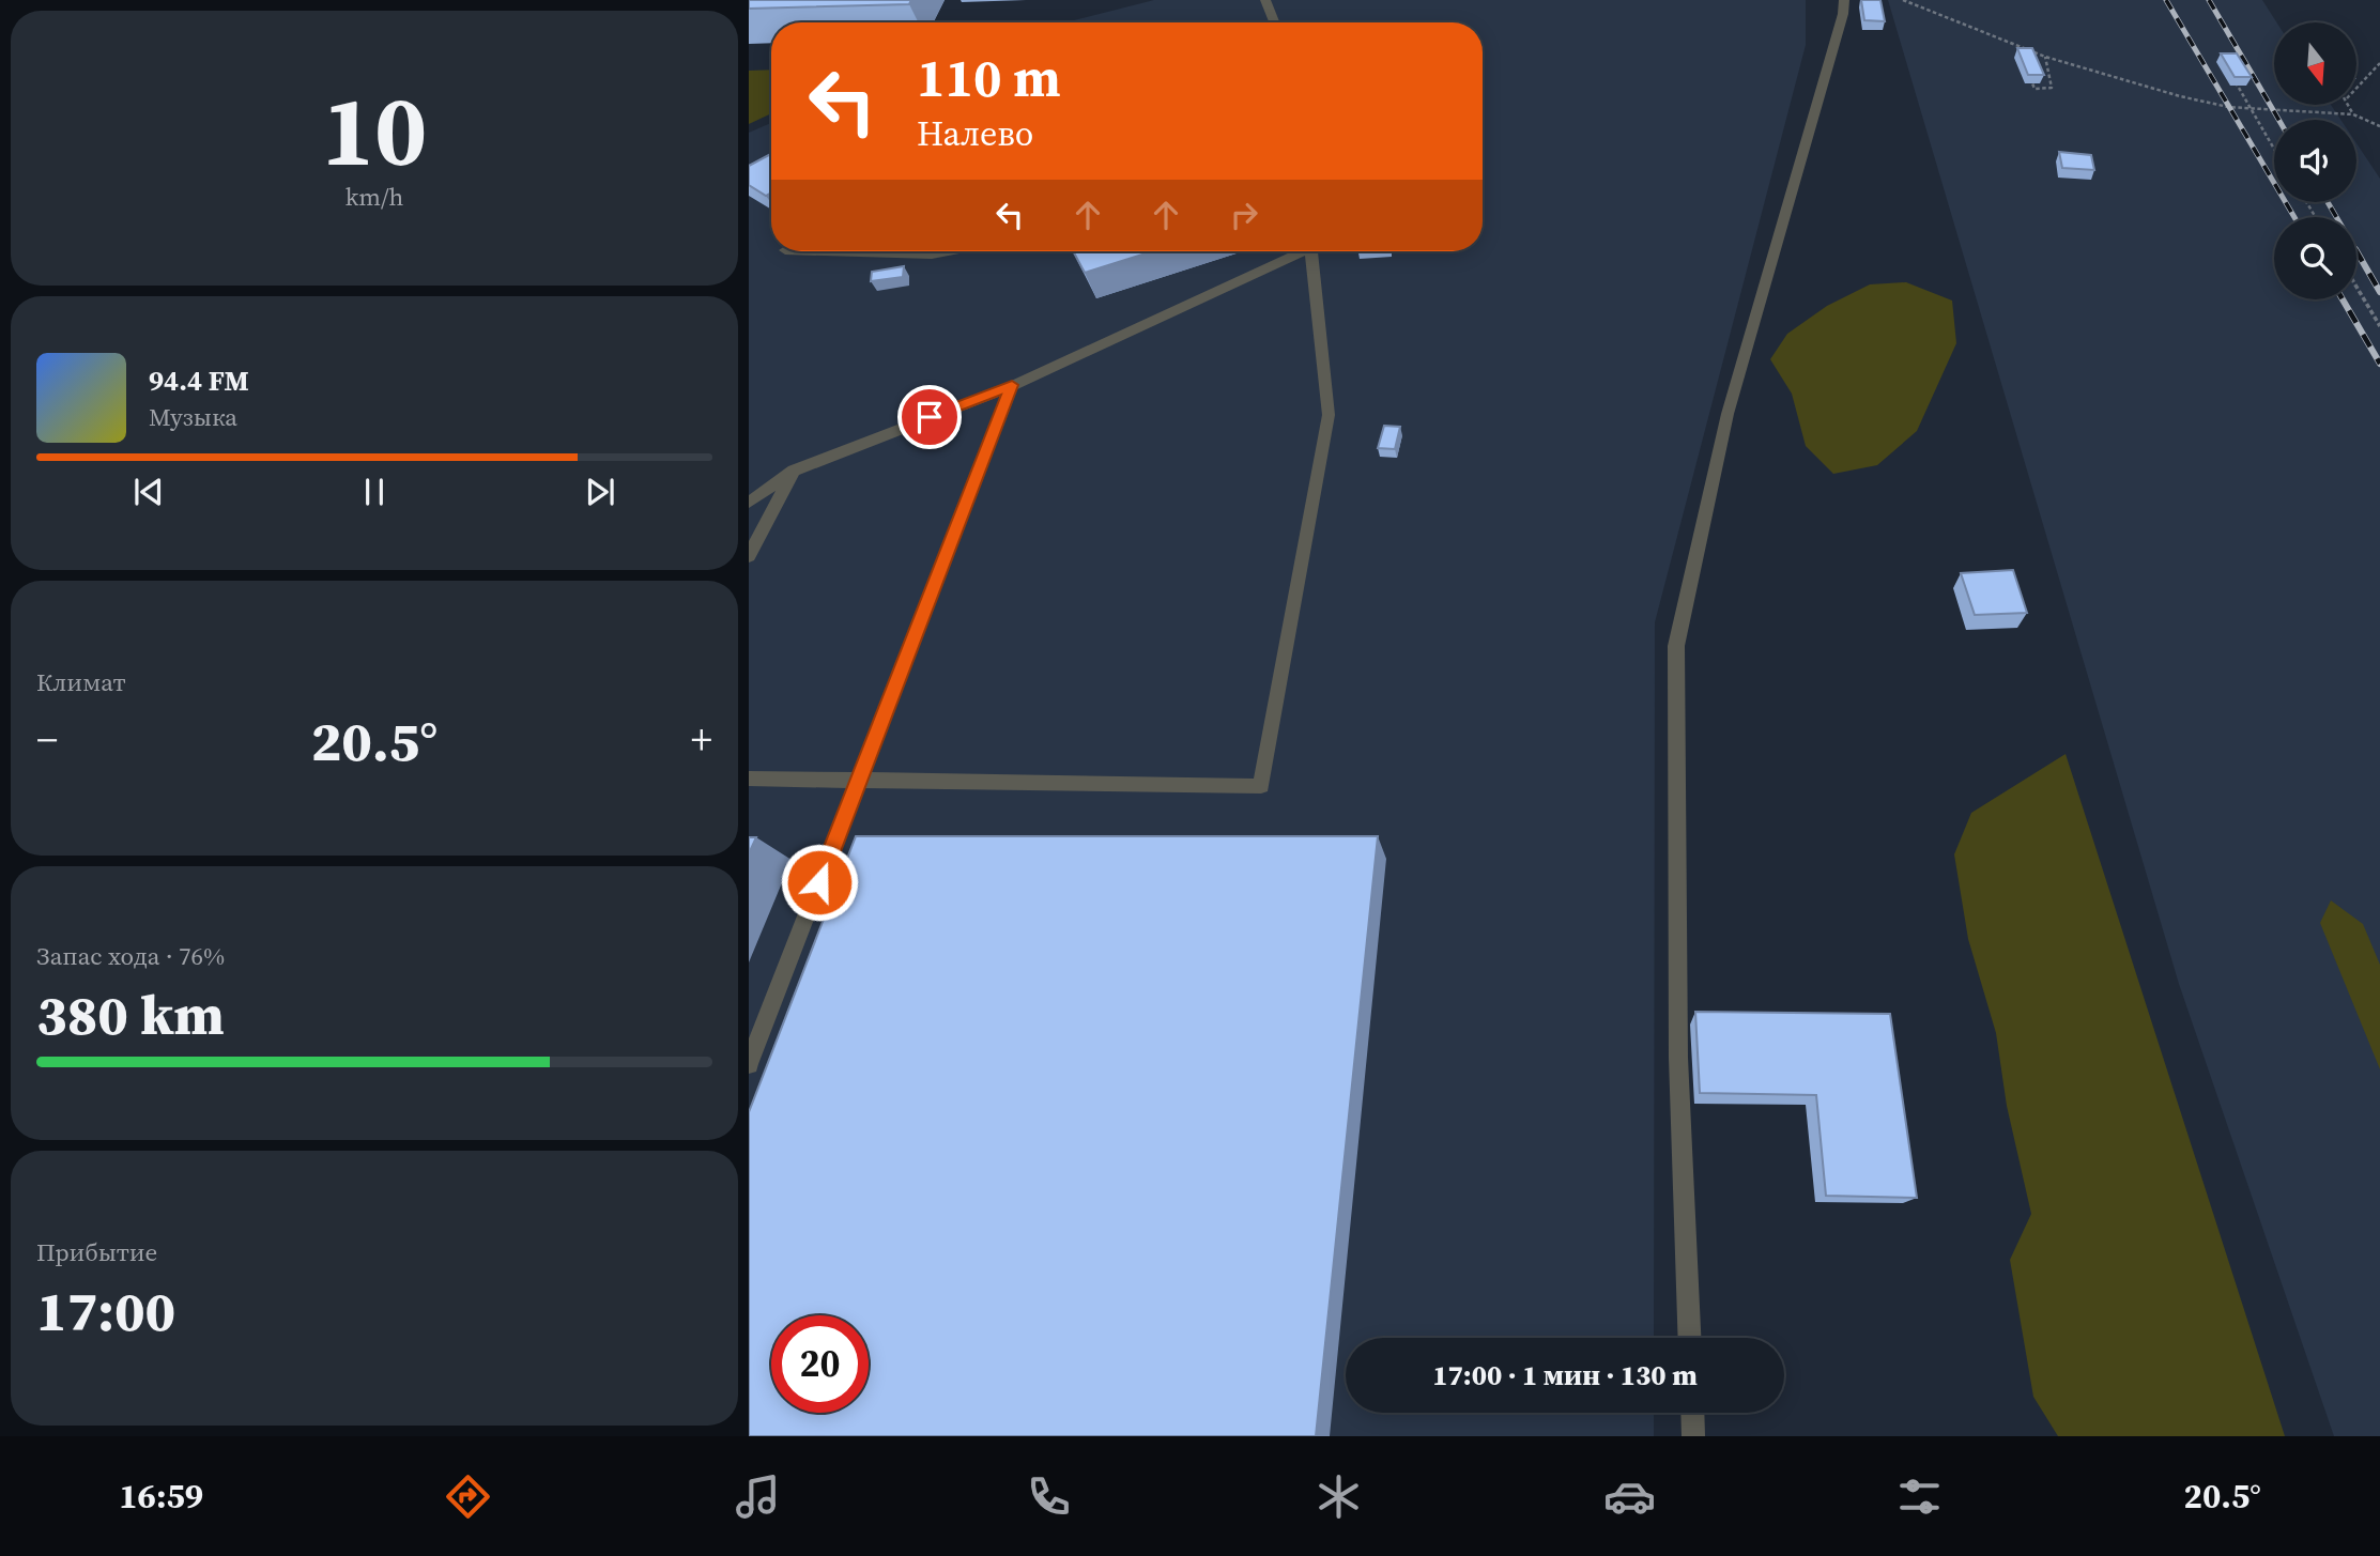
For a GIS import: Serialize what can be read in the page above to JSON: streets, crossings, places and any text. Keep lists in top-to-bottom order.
{
  "north": "bottom",
  "page": {
    "tile": [
      ["10", "km/h"],
      "Климат",
      ["Запас хода · 76%", "380 km"],
      ["Прибытие", "17:00"]
    ],
    "turn": ["110 m", "Налево"],
    "song": ["94.4 FM", "Музыка"],
    "heat": ["−", "20.5°", "+"],
    "limit": "20",
    "trip": "17:00 · 1 мин · 130 m",
    "tabs": ["16:59", "20.5°"]
  }
}
